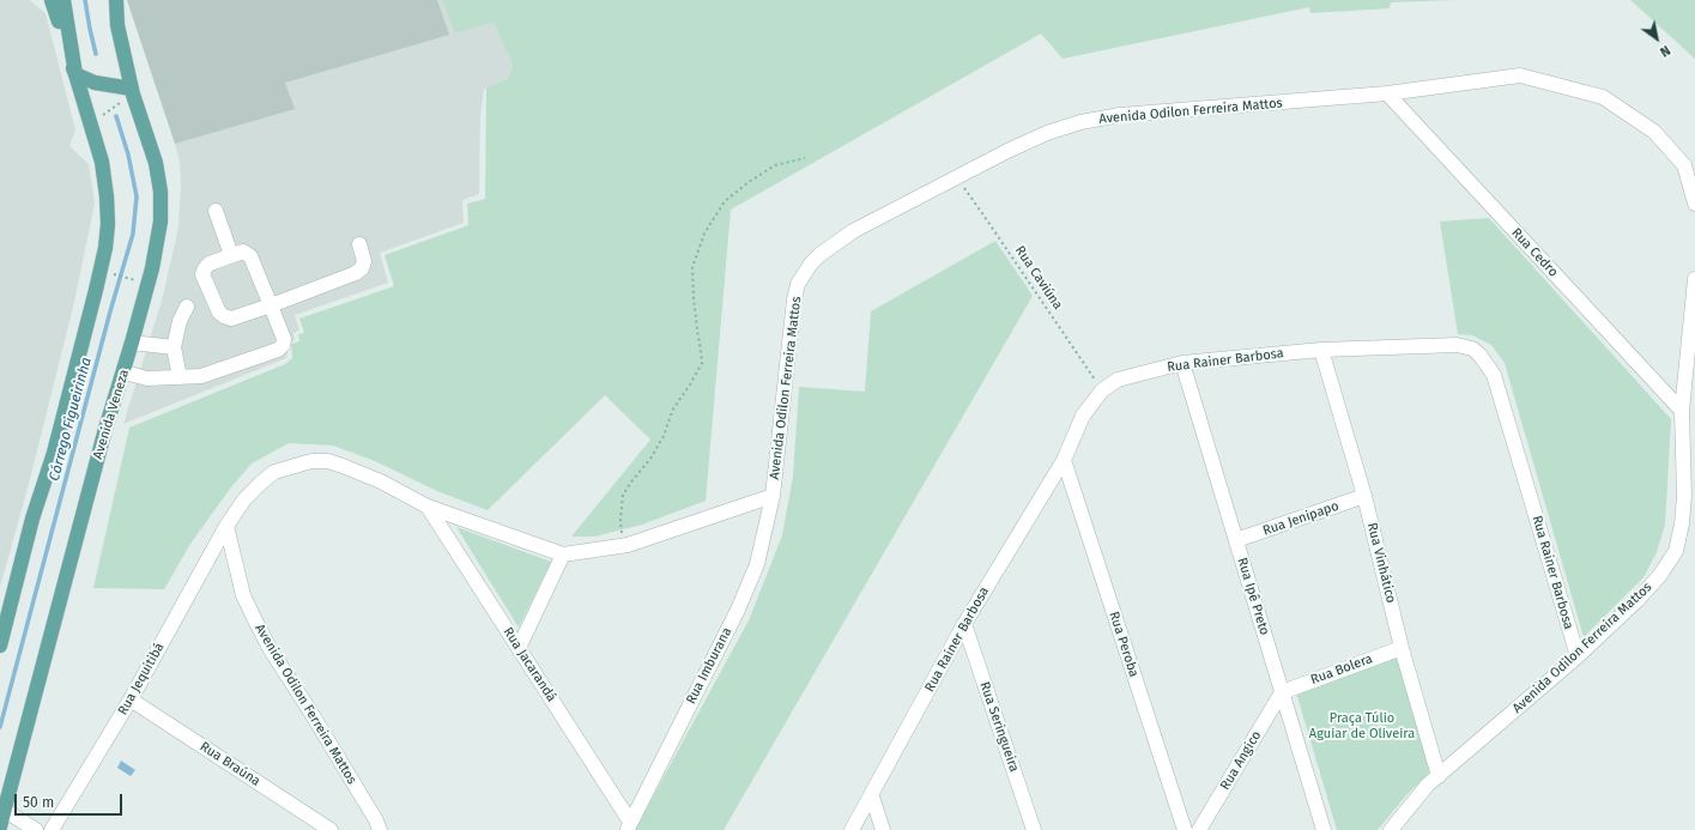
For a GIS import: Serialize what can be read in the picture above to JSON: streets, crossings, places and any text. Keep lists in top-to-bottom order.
{
  "streets": {
    "main road": ["Avenida Veneza"],
    "street": [
      "Avenida Odilon Ferreira Mattos",
      "Rua Cedro",
      "Rua Rainer Barbosa",
      "Rua Jenipapo",
      "Rua Vinhático",
      "Rua Ipê Preto",
      "Rua Peroba",
      "Rua Jacarandá",
      "Rua Imburana",
      "Rua Bolera",
      "Rua Jequitibá",
      "Rua Seringueira",
      "Rua Angico",
      "Rua Braúna"
    ],
    "path": ["Rua Caviúna"]
  },
  "crossings": [
    ["Avenida Odilon Ferreira Mattos", "Rua Cedro"],
    ["Avenida Odilon Ferreira Mattos", "Rua Caviúna"],
    ["Avenida Odilon Ferreira Mattos", "Rua Rainer Barbosa"],
    ["Avenida Odilon Ferreira Mattos", "Rua Vinhático"],
    ["Avenida Odilon Ferreira Mattos", "Rua Jacarandá"],
    ["Avenida Odilon Ferreira Mattos", "Rua Imburana"],
    ["Avenida Odilon Ferreira Mattos", "Rua Jequitibá"],
    ["Rua Caviúna", "Rua Rainer Barbosa"],
    ["Rua Rainer Barbosa", "Rua Vinhático"],
    ["Rua Rainer Barbosa", "Rua Ipê Preto"],
    ["Rua Rainer Barbosa", "Rua Peroba"],
    ["Rua Rainer Barbosa", "Rua Seringueira"],
    ["Rua Jenipapo", "Rua Vinhático"],
    ["Rua Jenipapo", "Rua Ipê Preto"],
    ["Rua Vinhático", "Rua Bolera"],
    ["Rua Ipê Preto", "Rua Bolera"],
    ["Rua Ipê Preto", "Rua Angico"],
    ["Rua Jacarandá", "Rua Imburana"],
    ["Rua Bolera", "Rua Angico"],
    ["Rua Jequitibá", "Rua Braúna"]
  ],
  "water": ["Córrego Figueirinha"],
  "parks": ["Praça Túlio Aguiar de Oliveira"],
  "scale_bar": "50 m",
  "north": "bottom right"
}
